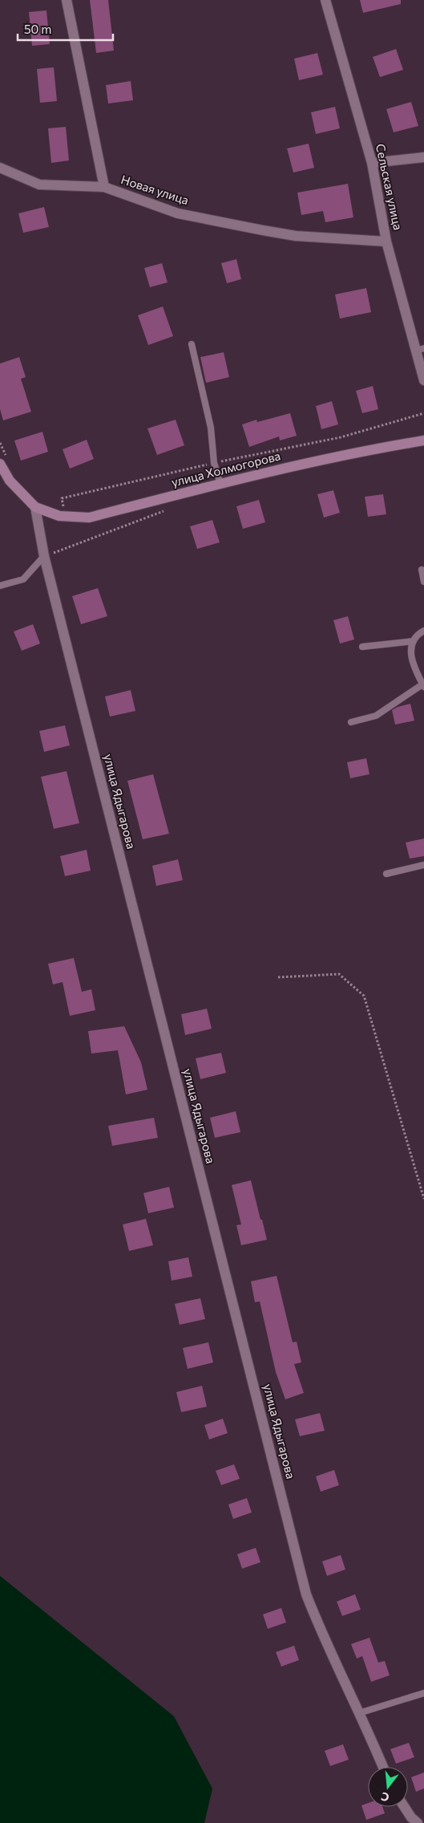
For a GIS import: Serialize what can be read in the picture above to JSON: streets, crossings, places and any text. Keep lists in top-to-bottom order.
{
  "streets": {
    "street": [
      "Сельская улица",
      "Новая улица",
      "улица Холмогорова",
      "улица Ядыгарова"
    ]
  },
  "crossings": [
    ["Сельская улица", "Новая улица"],
    ["улица Холмогорова", "улица Ядыгарова"]
  ],
  "scale_bar": "50 m",
  "north": "bottom"
}
